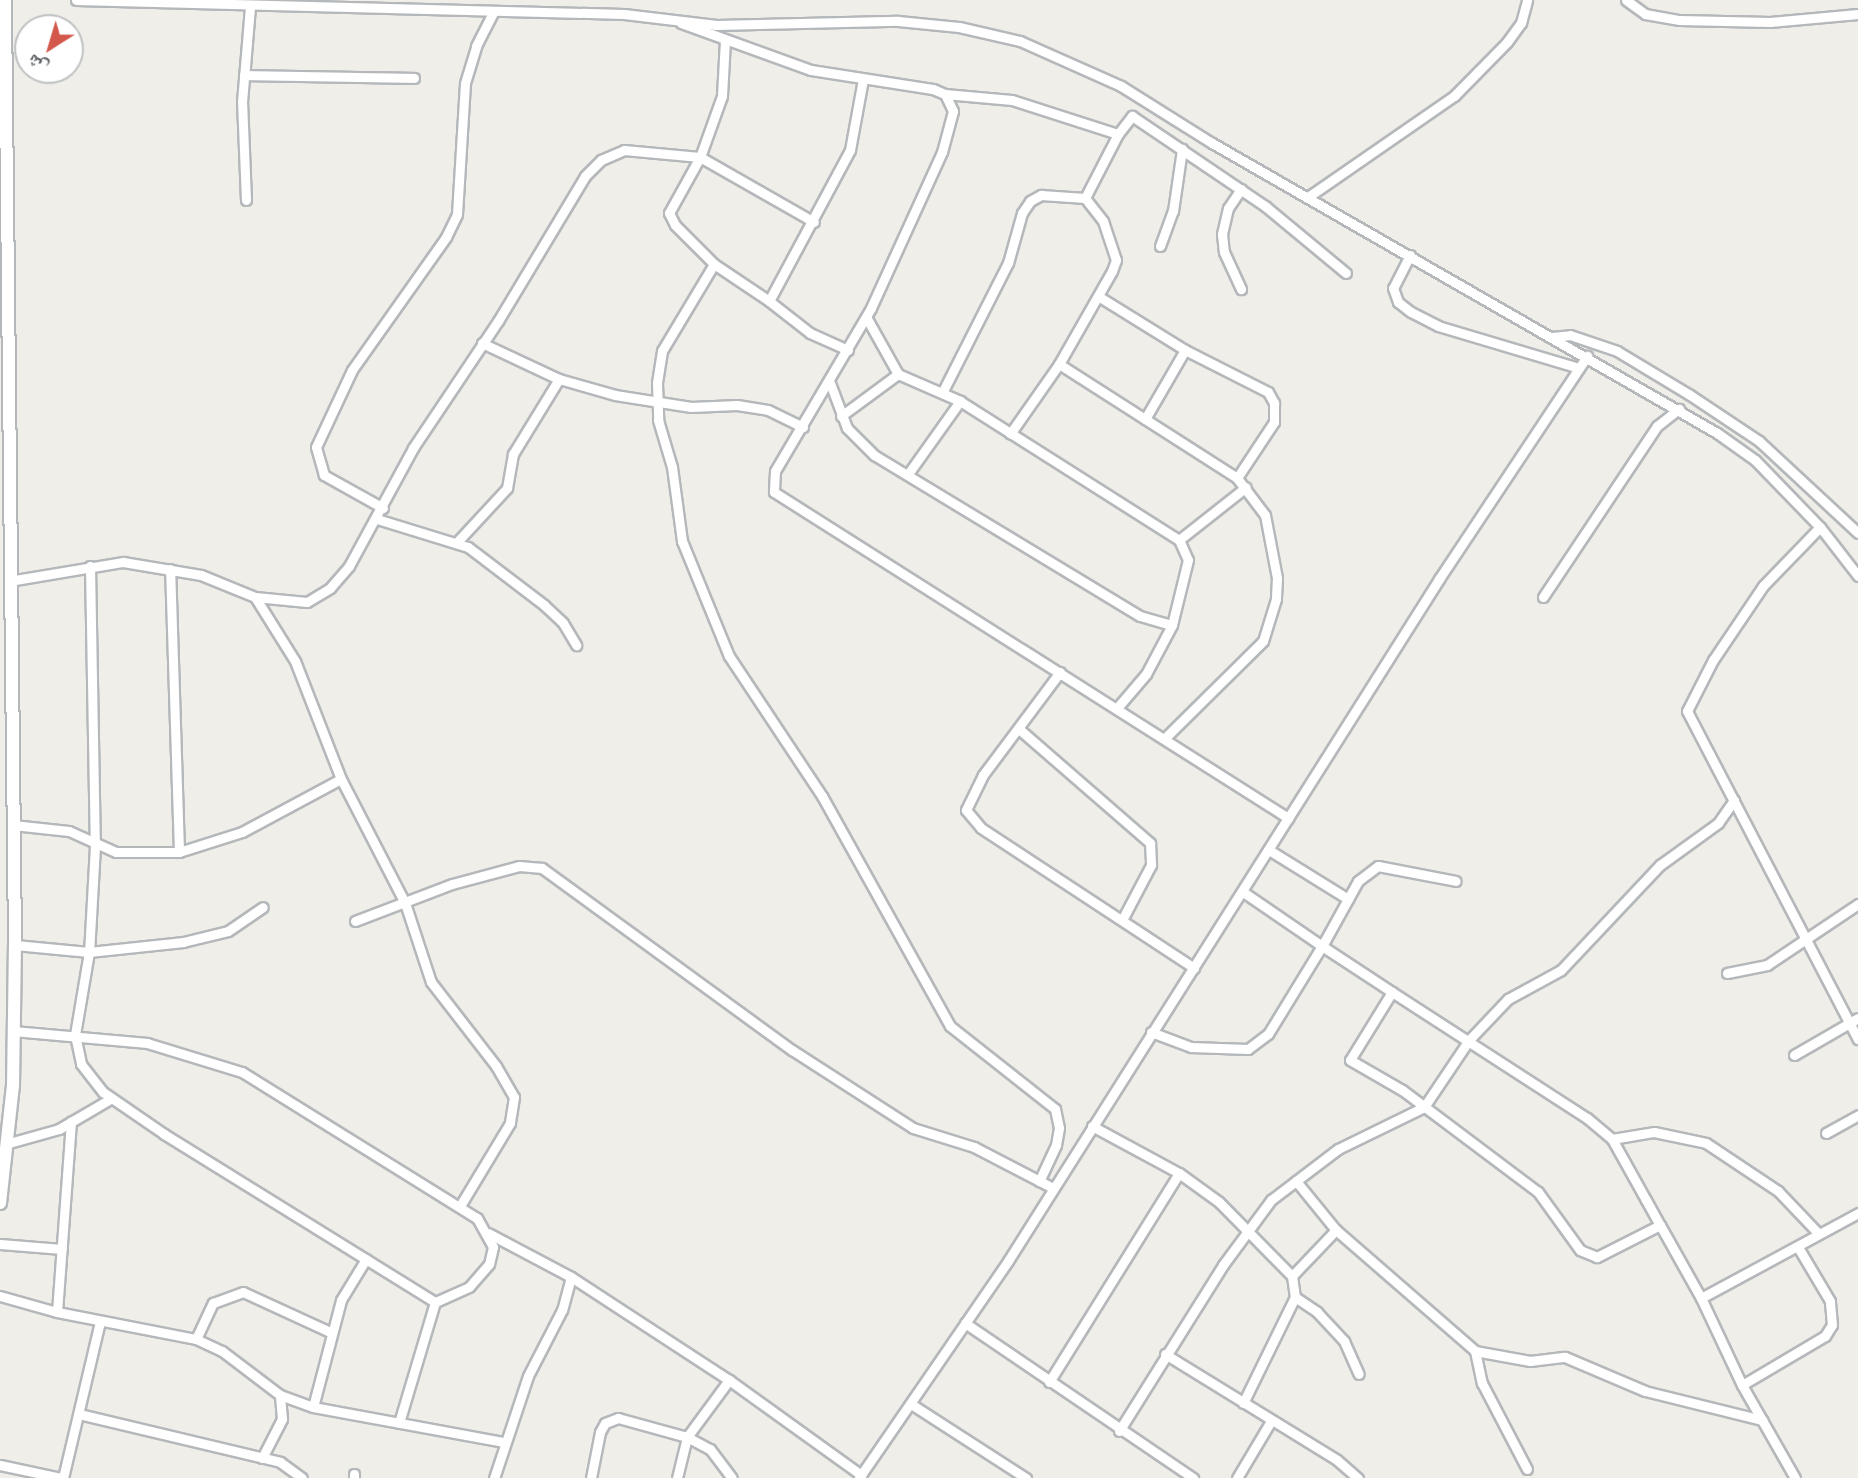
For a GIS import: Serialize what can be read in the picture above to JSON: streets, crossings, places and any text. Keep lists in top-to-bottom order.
{
  "north": "bottom left"
}
